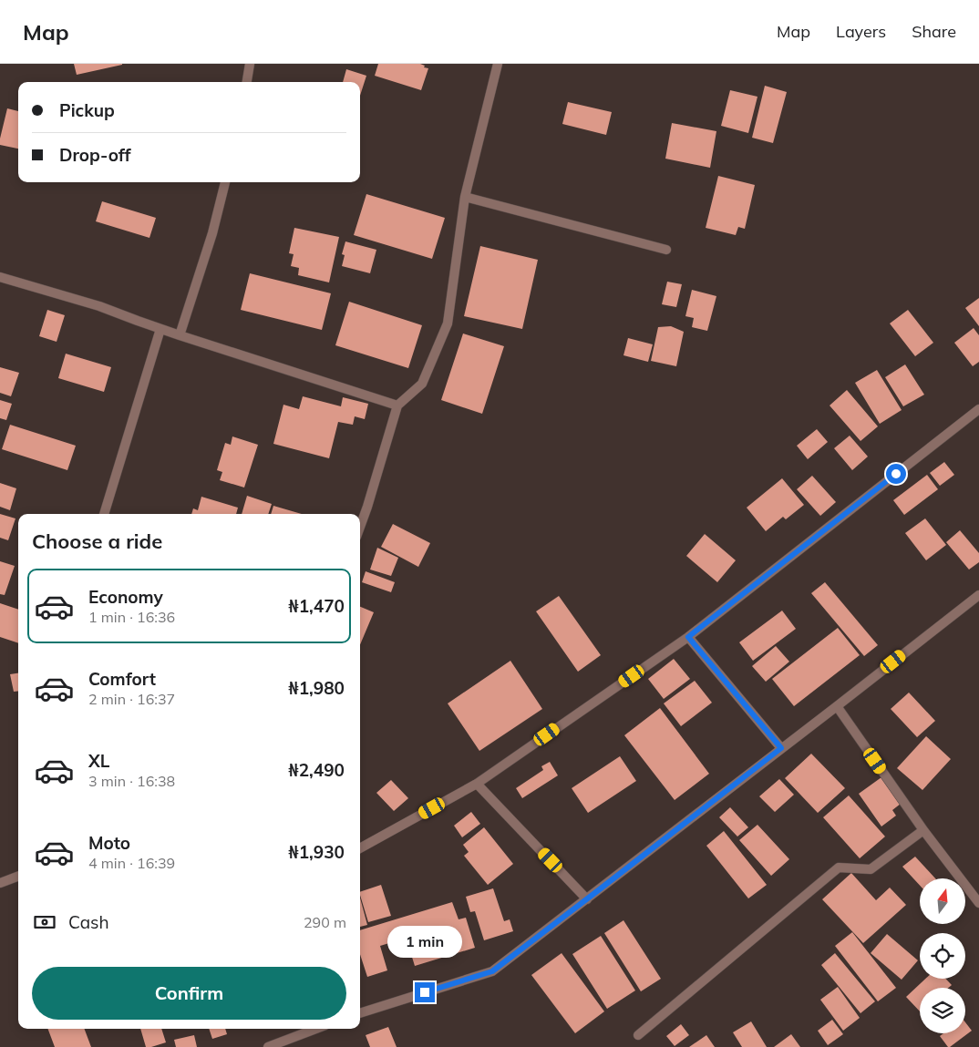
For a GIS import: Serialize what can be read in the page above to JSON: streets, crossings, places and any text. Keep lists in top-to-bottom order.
{
  "north": "top",
  "page": {
    "header": "Map",
    "nav": ["Map", "Layers", "Share"],
    "banner": ["Pickup", "Drop-off"],
    "heading": "Choose a ride",
    "list": [
      {
        "name": "Economy",
        "note": "1 min · 16:36",
        "value": "₦1,470"
      },
      {
        "name": "Comfort",
        "note": "2 min · 16:37",
        "value": "₦1,980"
      },
      {
        "name": "XL",
        "note": "3 min · 16:38",
        "value": "₦2,490"
      },
      {
        "name": "Moto",
        "note": "4 min · 16:39",
        "value": "₦1,930"
      }
    ],
    "pay": ["Cash", "290 m"],
    "bubble": "1 min",
    "buttons": "Confirm"
  }
}
